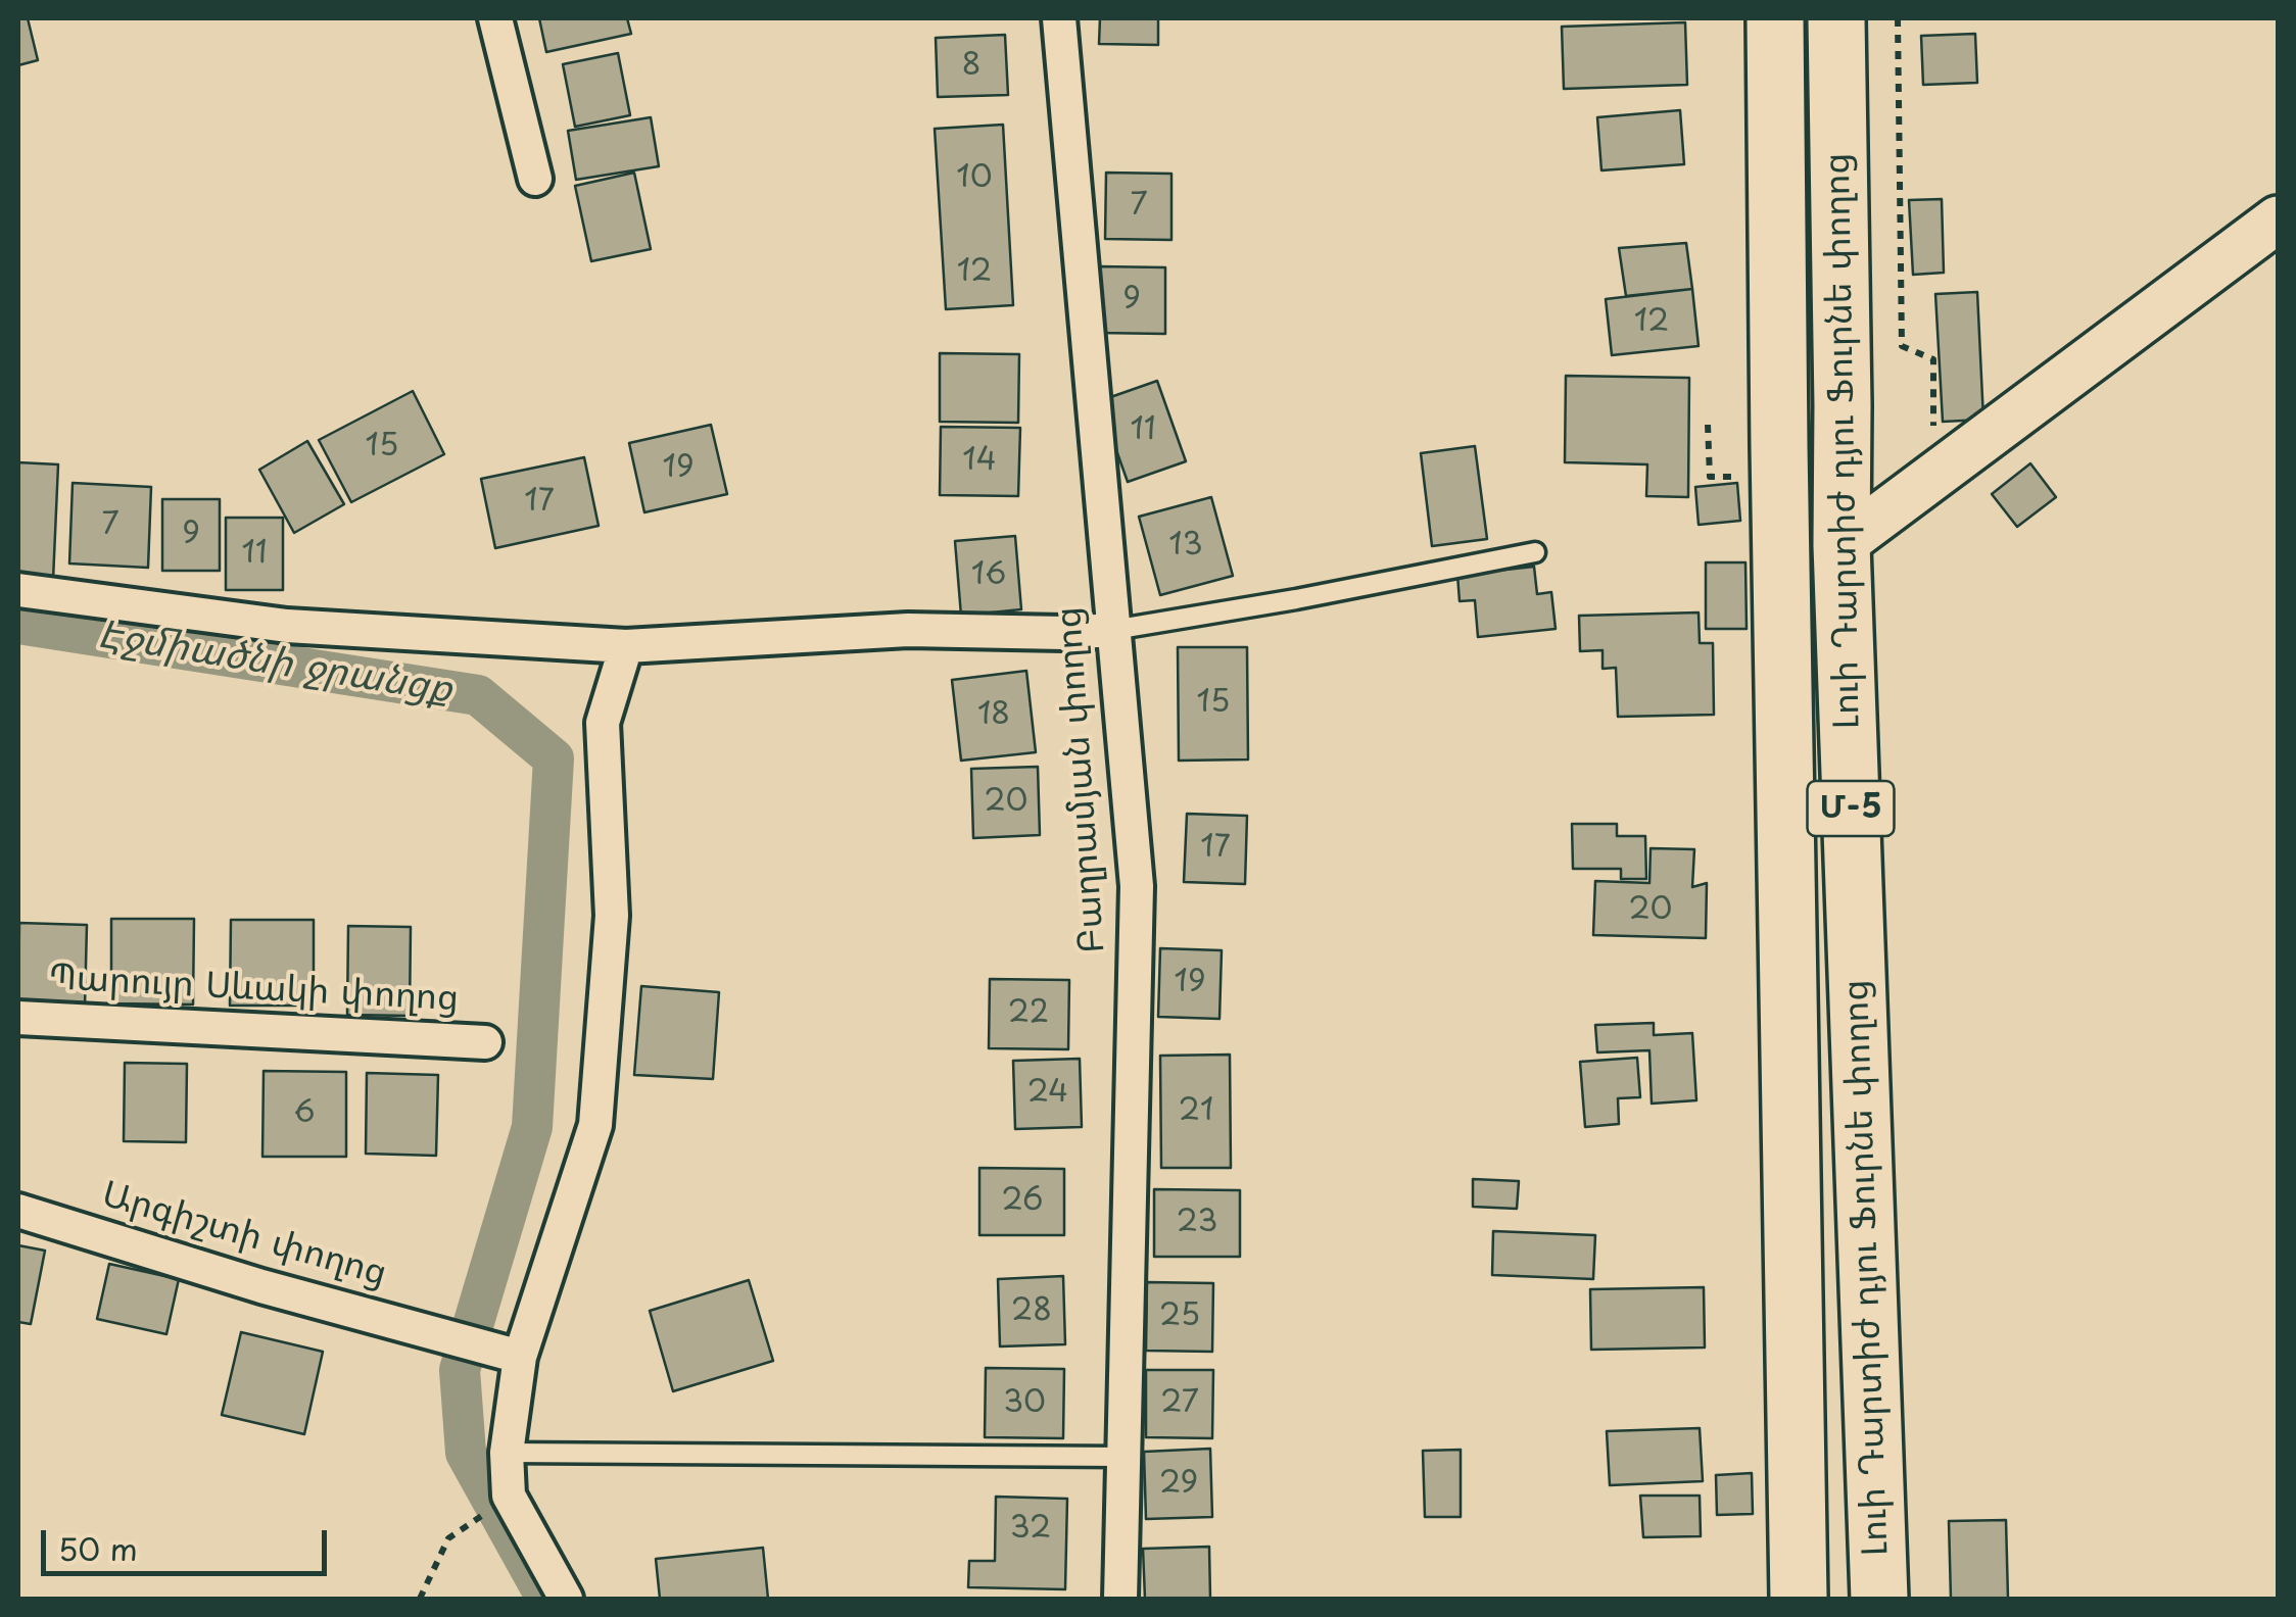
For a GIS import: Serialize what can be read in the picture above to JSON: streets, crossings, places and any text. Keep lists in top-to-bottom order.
{
  "streets": {
    "highway": ["Լուի Դարտիժ դյու Ֆուրնե փողոց", "Մ-5"],
    "street": ["Բաղրամյան փողոց", "Պարույր Սևակի փողոց", "Արգիշտի փողոց"]
  },
  "water": ["Էջմիածնի ջրանցք"],
  "house_numbers": [
    "8",
    "10",
    "7",
    "12",
    "9",
    "12",
    "11",
    "15",
    "14",
    "19",
    "17",
    "7",
    "9",
    "13",
    "11",
    "16",
    "15",
    "18",
    "20",
    "17",
    "20",
    "19",
    "22",
    "24",
    "21",
    "6",
    "26",
    "23",
    "28",
    "25",
    "30",
    "27",
    "29",
    "32"
  ],
  "scale_bar": "50 m"
}
